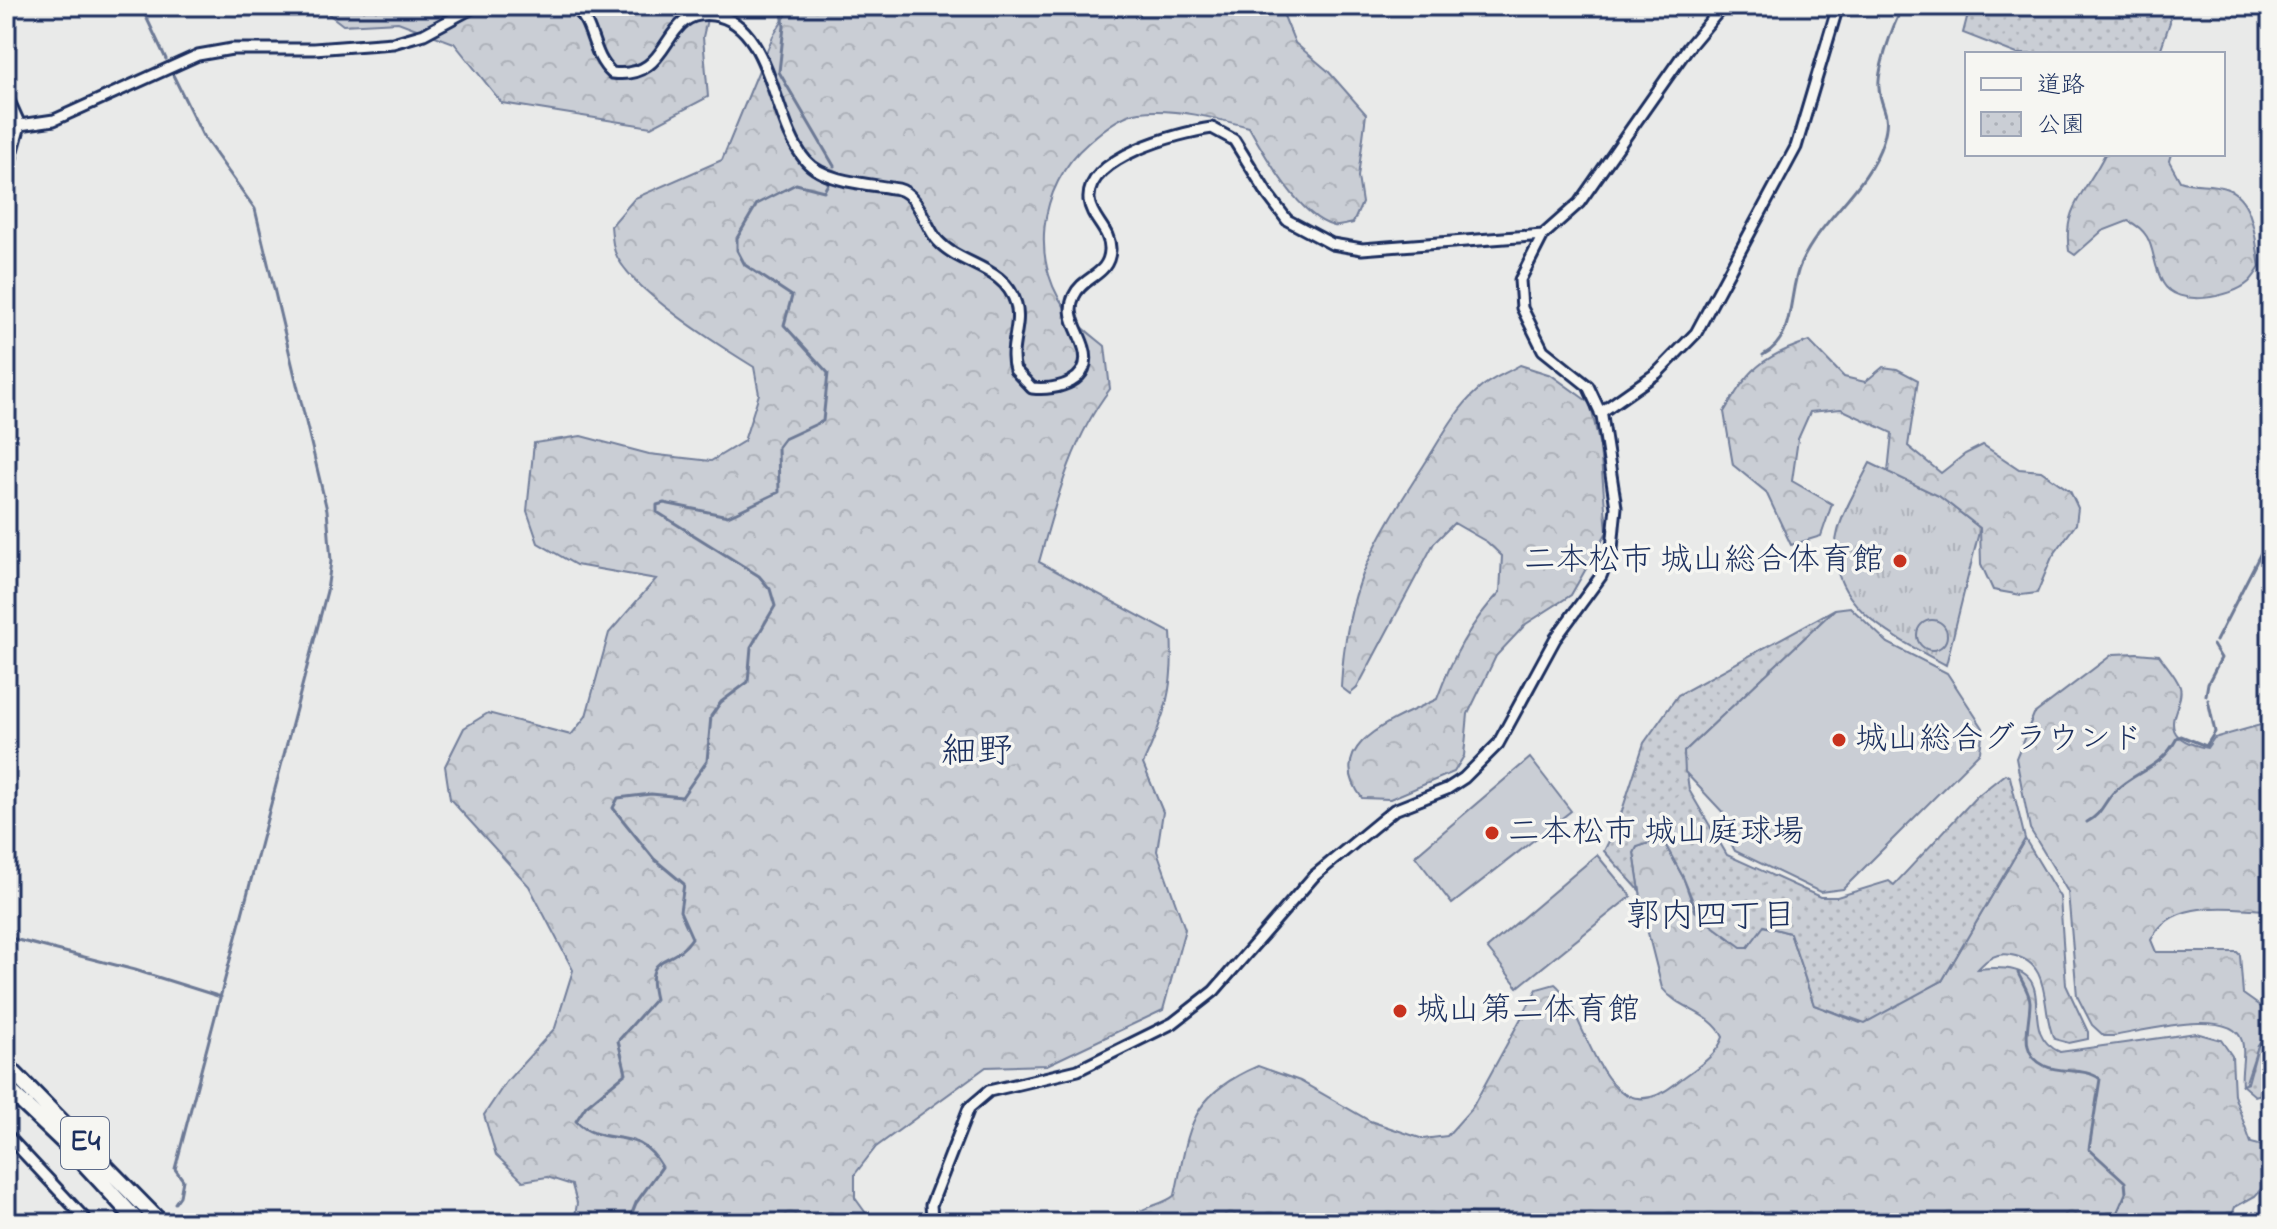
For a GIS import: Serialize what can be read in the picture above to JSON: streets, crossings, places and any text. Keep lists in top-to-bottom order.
{
  "streets": {
    "highway": ["E4"]
  },
  "districts": ["細野", "郭内四丁目"],
  "places": [
    "二本松市 城山総合体育館",
    "城山総合グラウンド",
    "二本松市 城山庭球場",
    "城山第二体育館"
  ],
  "legend": ["道路", "公園"]
}
